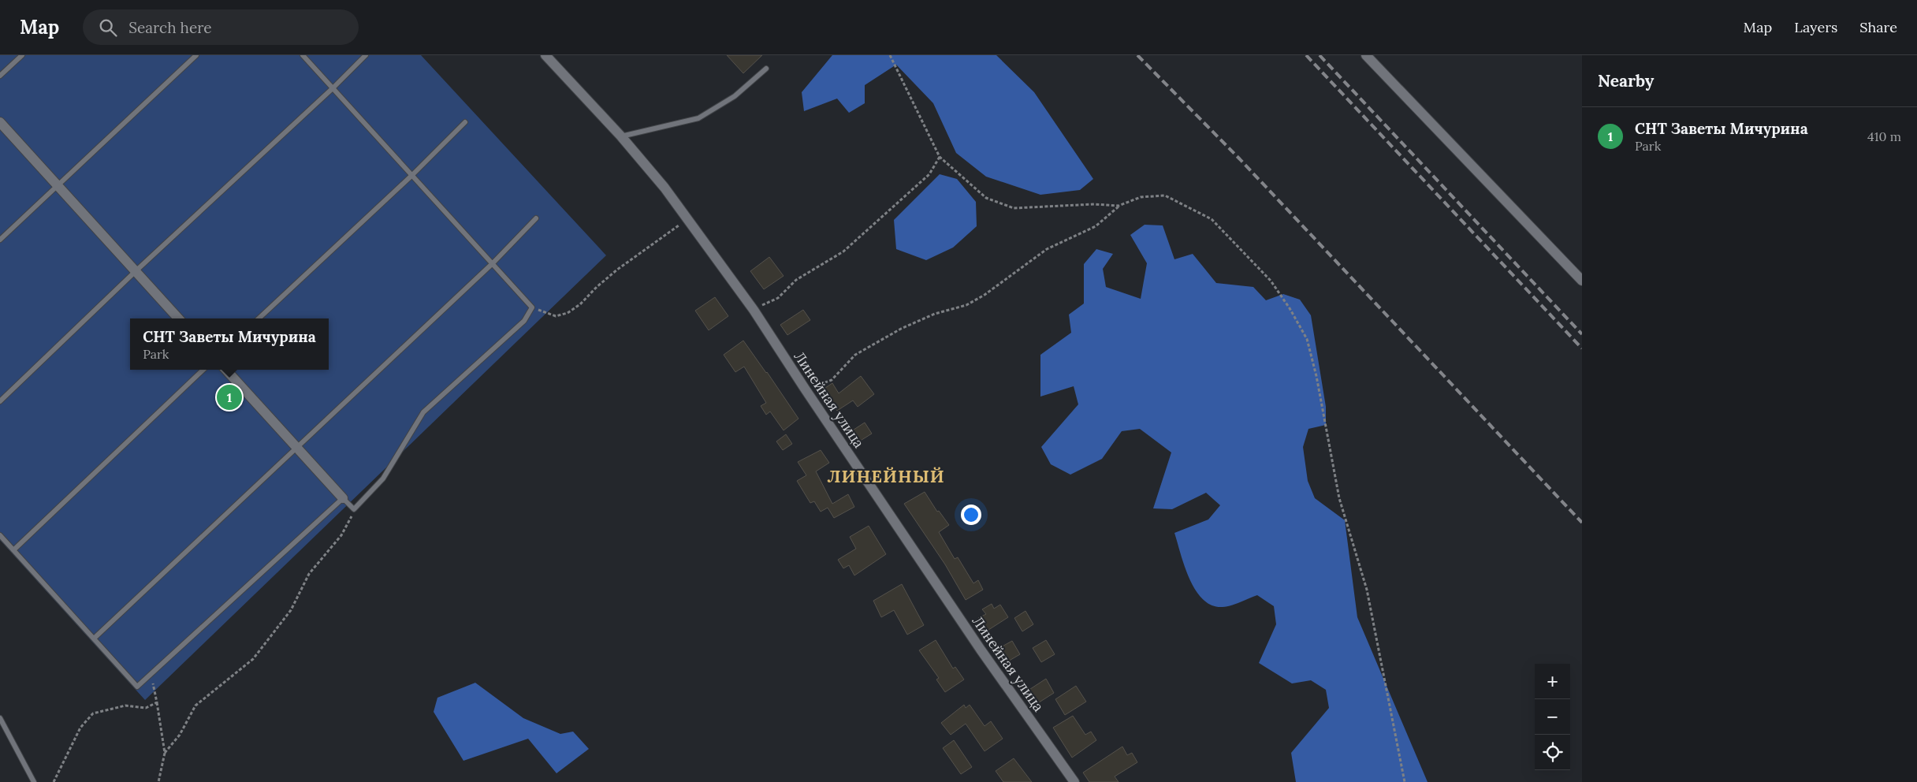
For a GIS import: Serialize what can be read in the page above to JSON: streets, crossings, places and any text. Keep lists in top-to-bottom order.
{
  "streets": {
    "street": ["Линейная улица"]
  },
  "districts": ["ЛИНЕЙНЫЙ"],
  "page": {
    "header": "Map",
    "search": "Search here",
    "nav": ["Map", "Layers", "Share"],
    "heading": "Nearby",
    "list": [
      {
        "mark": "1",
        "name": "СНТ Заветы Мичурина",
        "note": "Park",
        "value": "410 m"
      }
    ],
    "popup": ["СНТ Заветы Мичурина", "Park"],
    "pins": "1",
    "map_buttons": ["+", "−"]
  }
}
